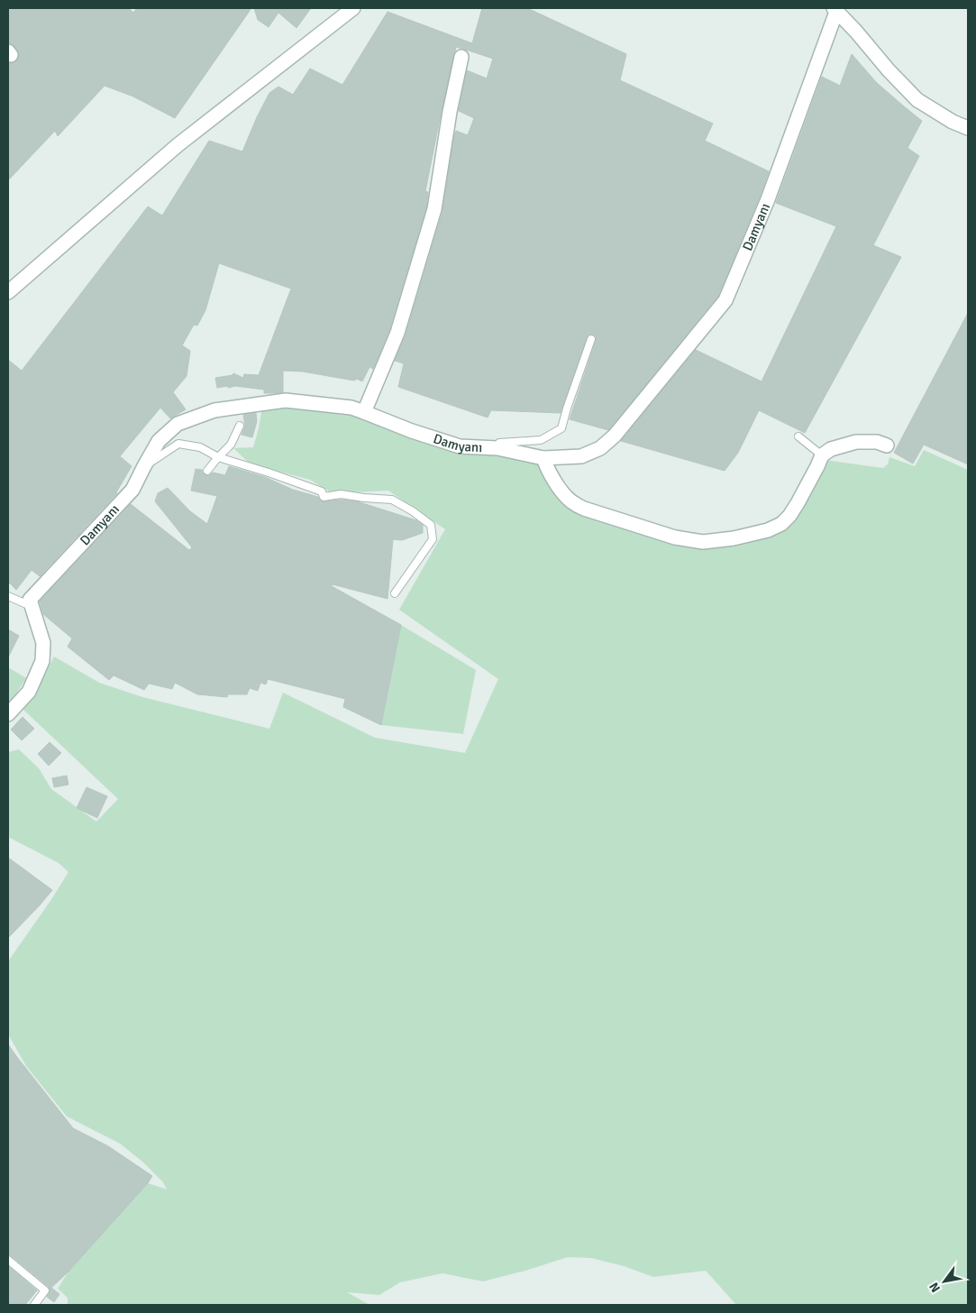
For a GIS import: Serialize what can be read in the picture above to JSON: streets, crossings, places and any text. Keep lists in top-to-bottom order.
{
  "streets": {
    "street": ["Damyanı"]
  },
  "north": "bottom left"
}
